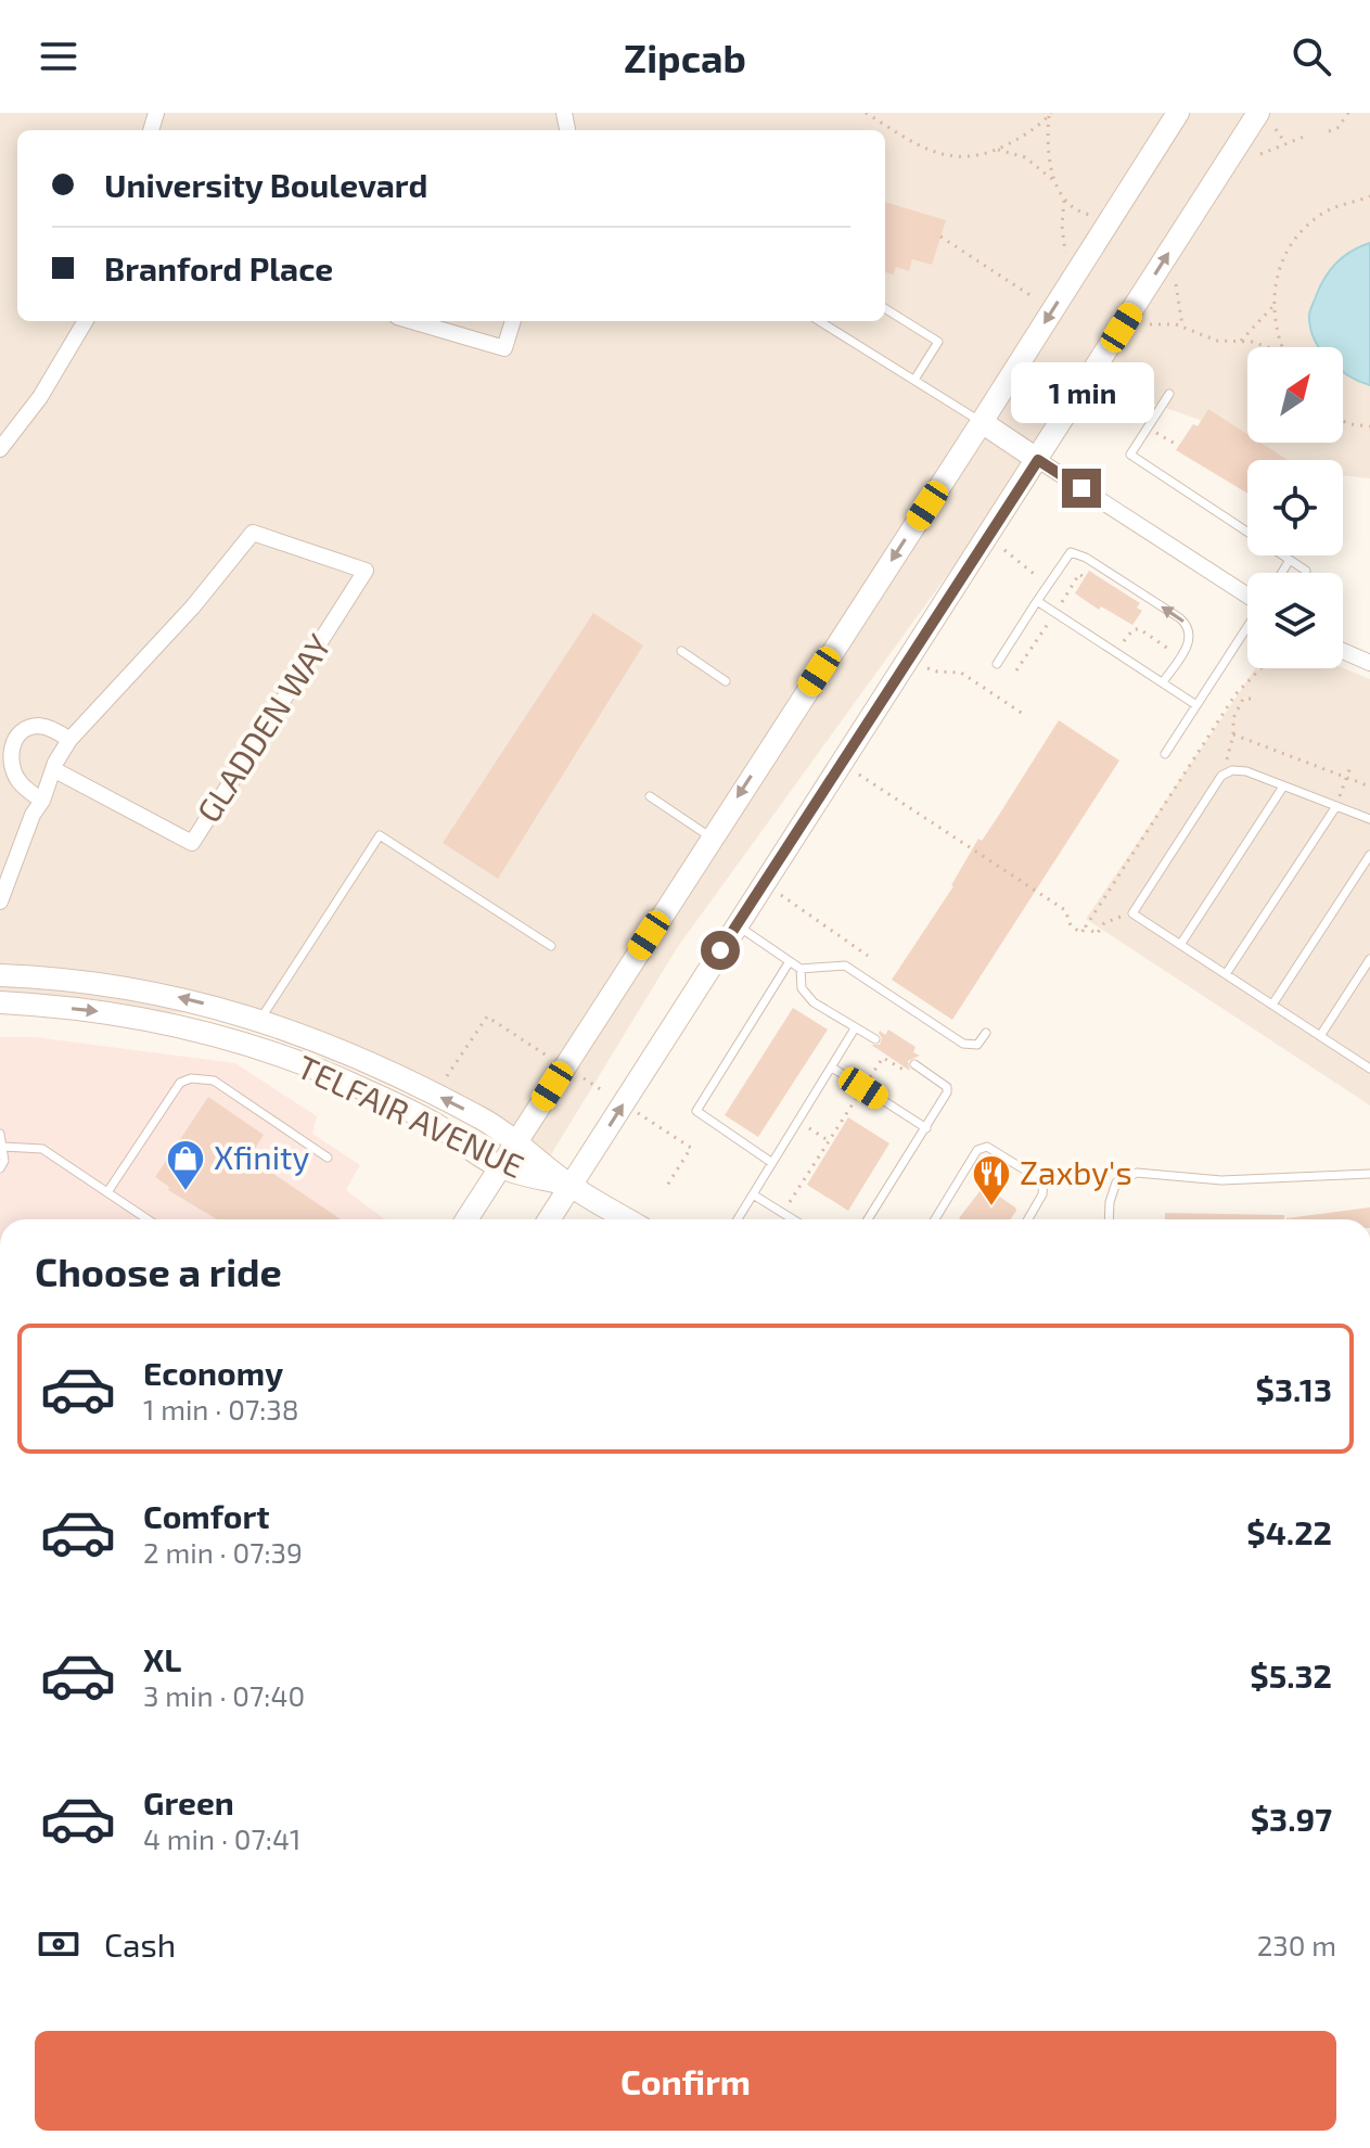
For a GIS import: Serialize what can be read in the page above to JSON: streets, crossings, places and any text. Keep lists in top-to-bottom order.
{
  "streets": {
    "main road": ["TELFAIR AVENUE"],
    "street": ["GLADDEN WAY"]
  },
  "places": {
    "shop": ["Xfinity"],
    "restaurant": ["Zaxby's"]
  },
  "north": "top right",
  "page": {
    "header": "Zipcab",
    "banner": ["University Boulevard", "Branford Place"],
    "bubble": "1 min",
    "heading": "Choose a ride",
    "list": [
      {
        "name": "Economy",
        "note": "1 min · 07:38",
        "value": "$3.13"
      },
      {
        "name": "Comfort",
        "note": "2 min · 07:39",
        "value": "$4.22"
      },
      {
        "name": "XL",
        "note": "3 min · 07:40",
        "value": "$5.32"
      },
      {
        "name": "Green",
        "note": "4 min · 07:41",
        "value": "$3.97"
      }
    ],
    "pay": ["Cash", "230 m"],
    "buttons": "Confirm"
  }
}
